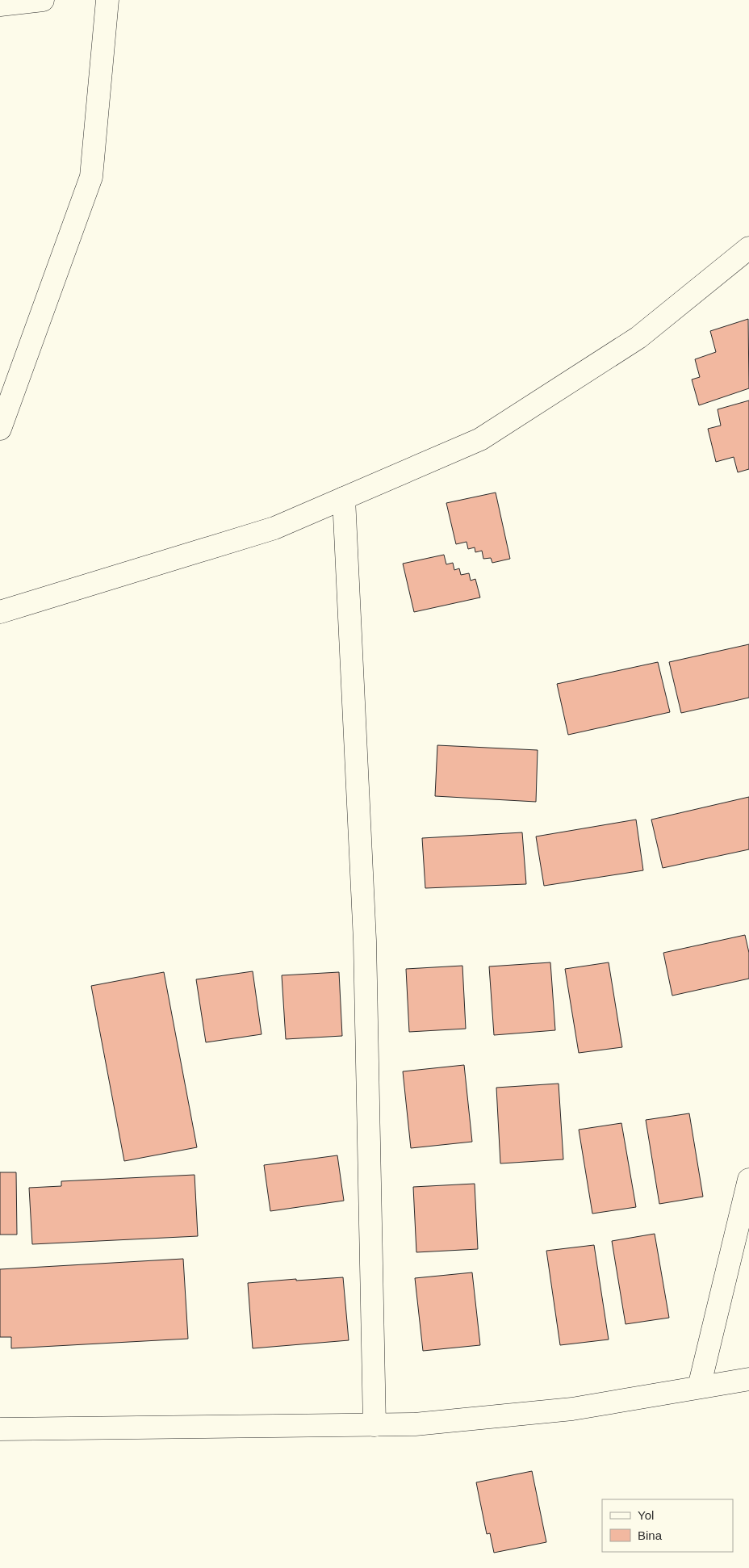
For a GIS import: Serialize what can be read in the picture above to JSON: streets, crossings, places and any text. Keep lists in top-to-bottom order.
{
  "legend": ["Yol", "Bina"]
}
